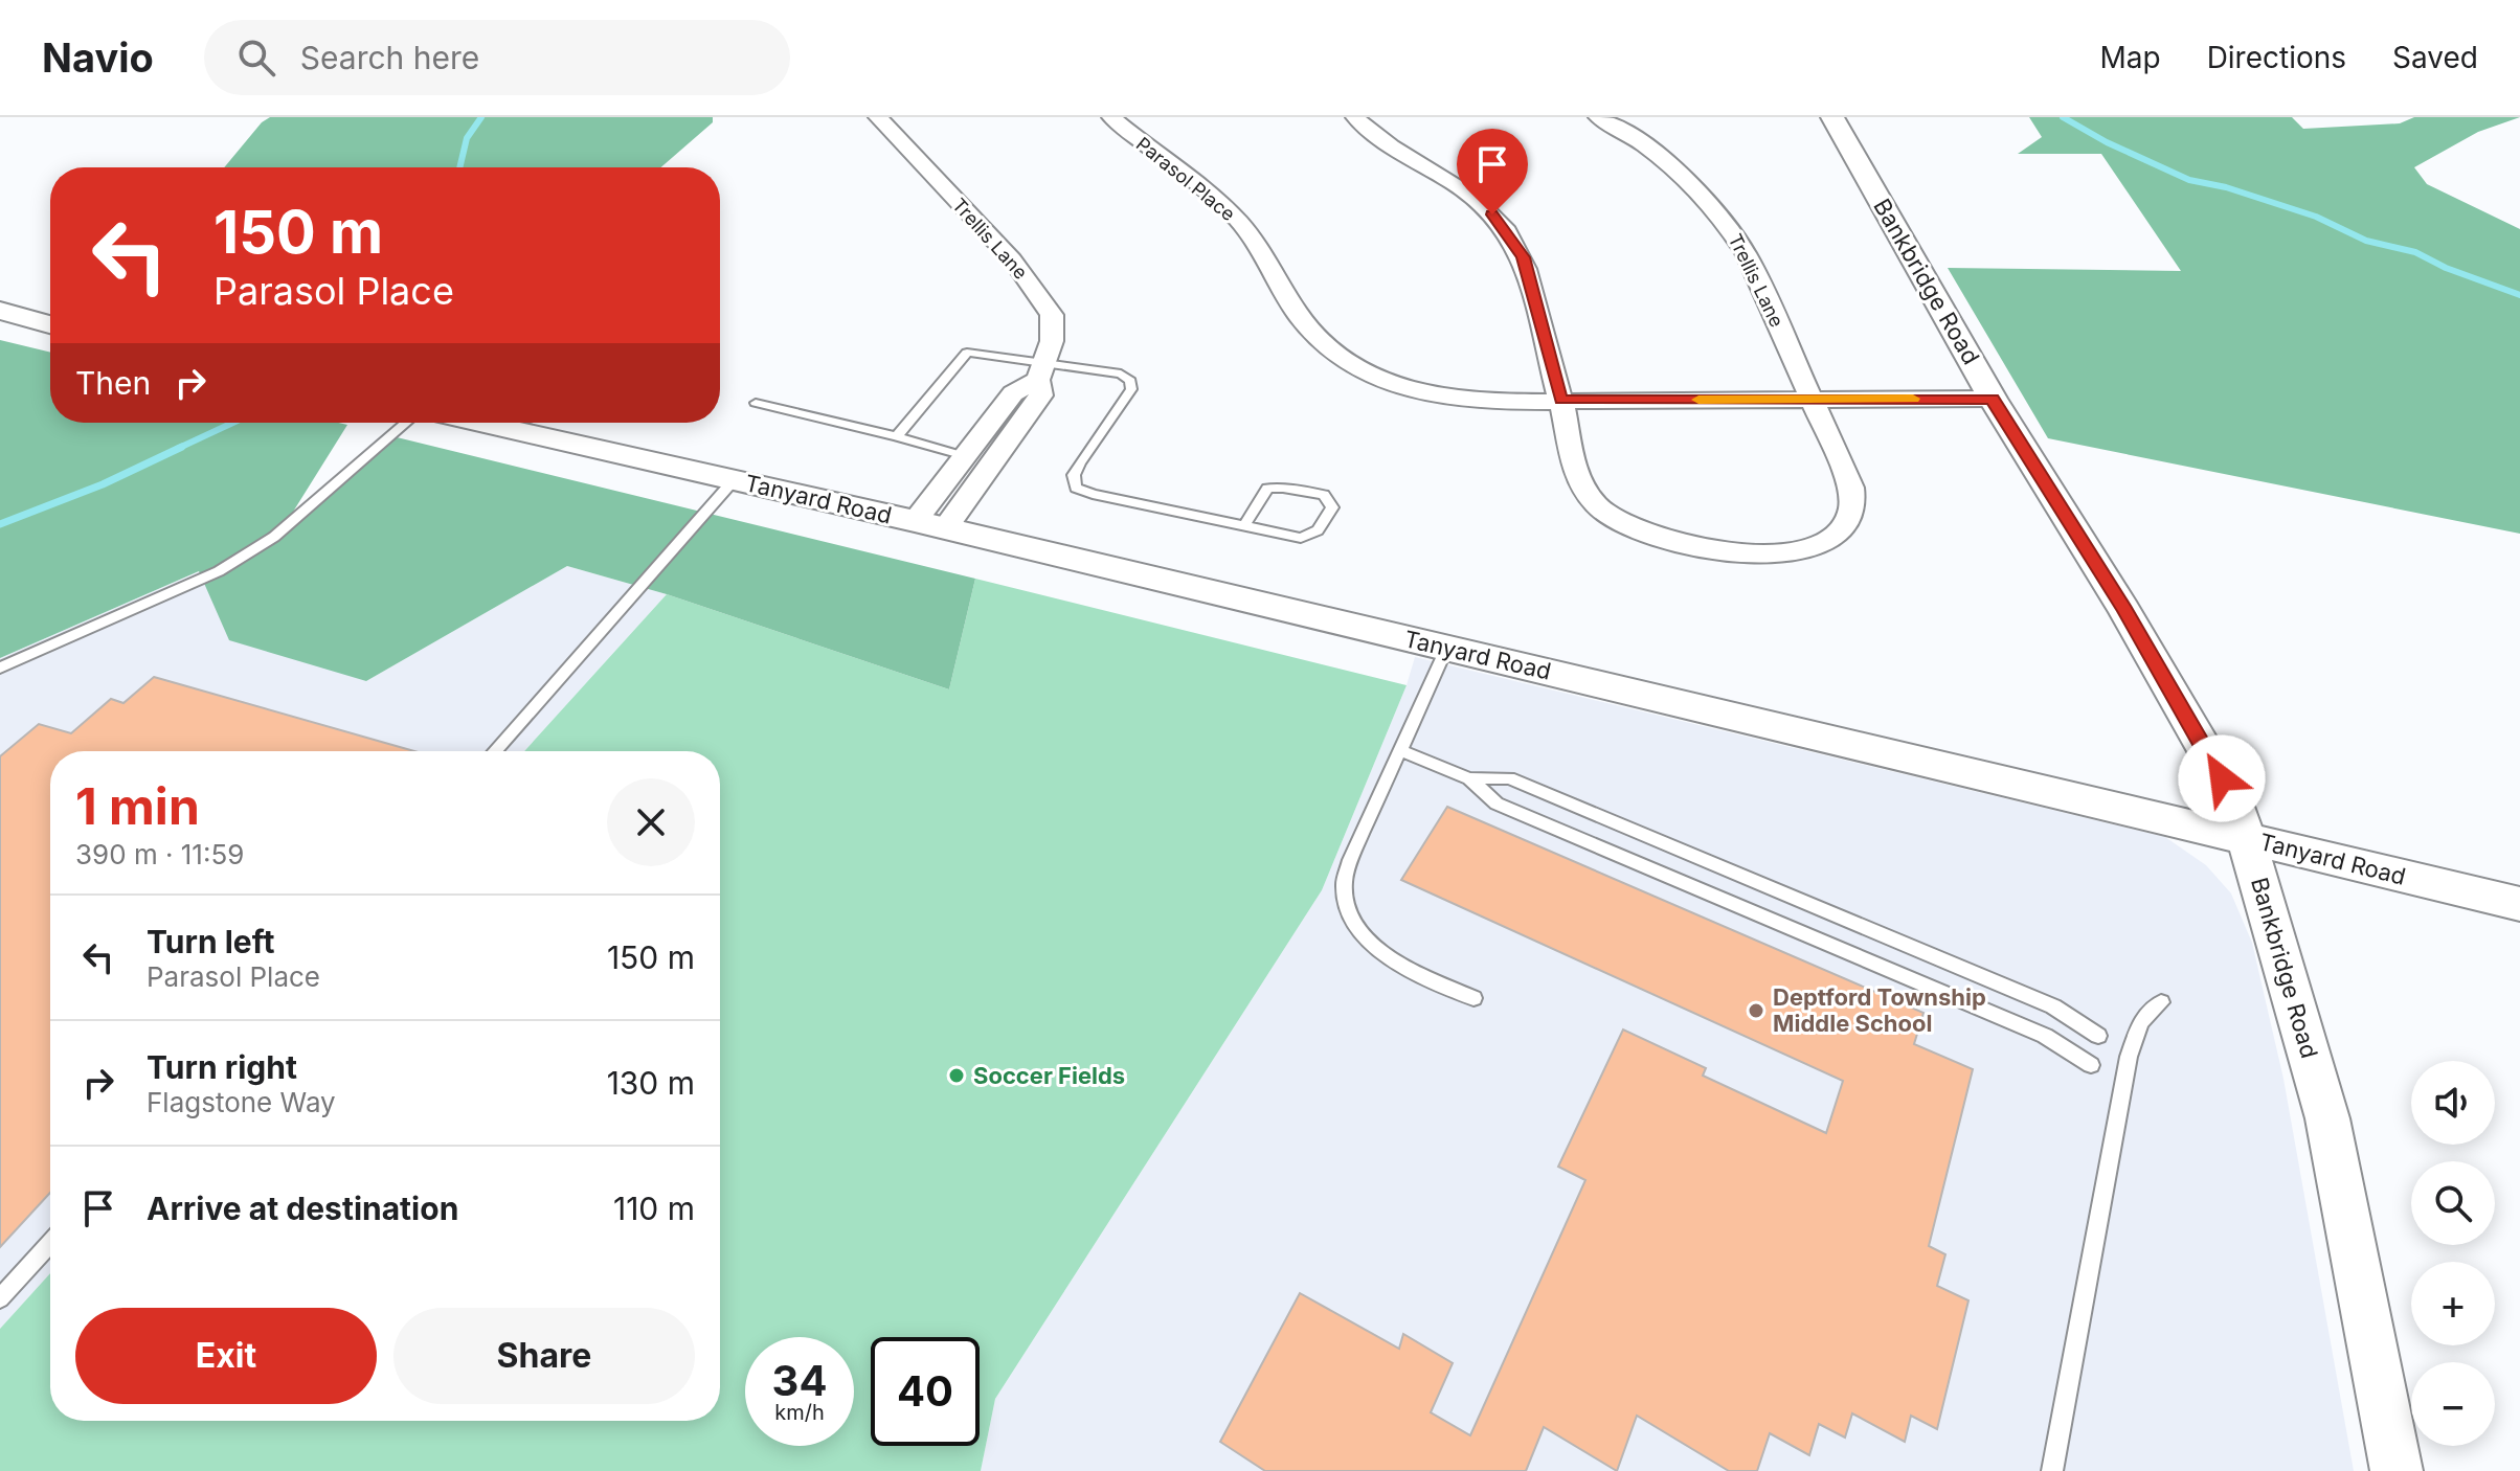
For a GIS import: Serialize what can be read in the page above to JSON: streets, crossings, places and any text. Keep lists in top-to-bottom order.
{
  "streets": {
    "street": [
      "Parasol Place",
      "Trellis Lane",
      "Bankbridge Road",
      "Tanyard Road"
    ]
  },
  "crossings": [
    ["Parasol Place", "Trellis Lane"],
    ["Parasol Place", "Bankbridge Road"],
    ["Trellis Lane", "Tanyard Road"],
    ["Bankbridge Road", "Tanyard Road"]
  ],
  "places": ["Deptford Township Middle School", "Soccer Fields"],
  "page": {
    "header": "Navio",
    "search": "Search here",
    "nav": ["Map", "Directions", "Saved"],
    "turn": ["150 m", "Parasol Place"],
    "then": "Then",
    "heading": ["1 min", "390 m · 11:59"],
    "list": [
      {
        "name": "Turn left",
        "note": "Parasol Place",
        "value": "150 m"
      },
      {
        "name": "Turn right",
        "note": "Flagstone Way",
        "value": "130 m"
      },
      {
        "name": "Arrive at destination",
        "value": "110 m"
      }
    ],
    "map_buttons": ["+", "−"],
    "buttons": ["Exit", "Share"],
    "speed": "34 km/h",
    "limit": "40"
  }
}
